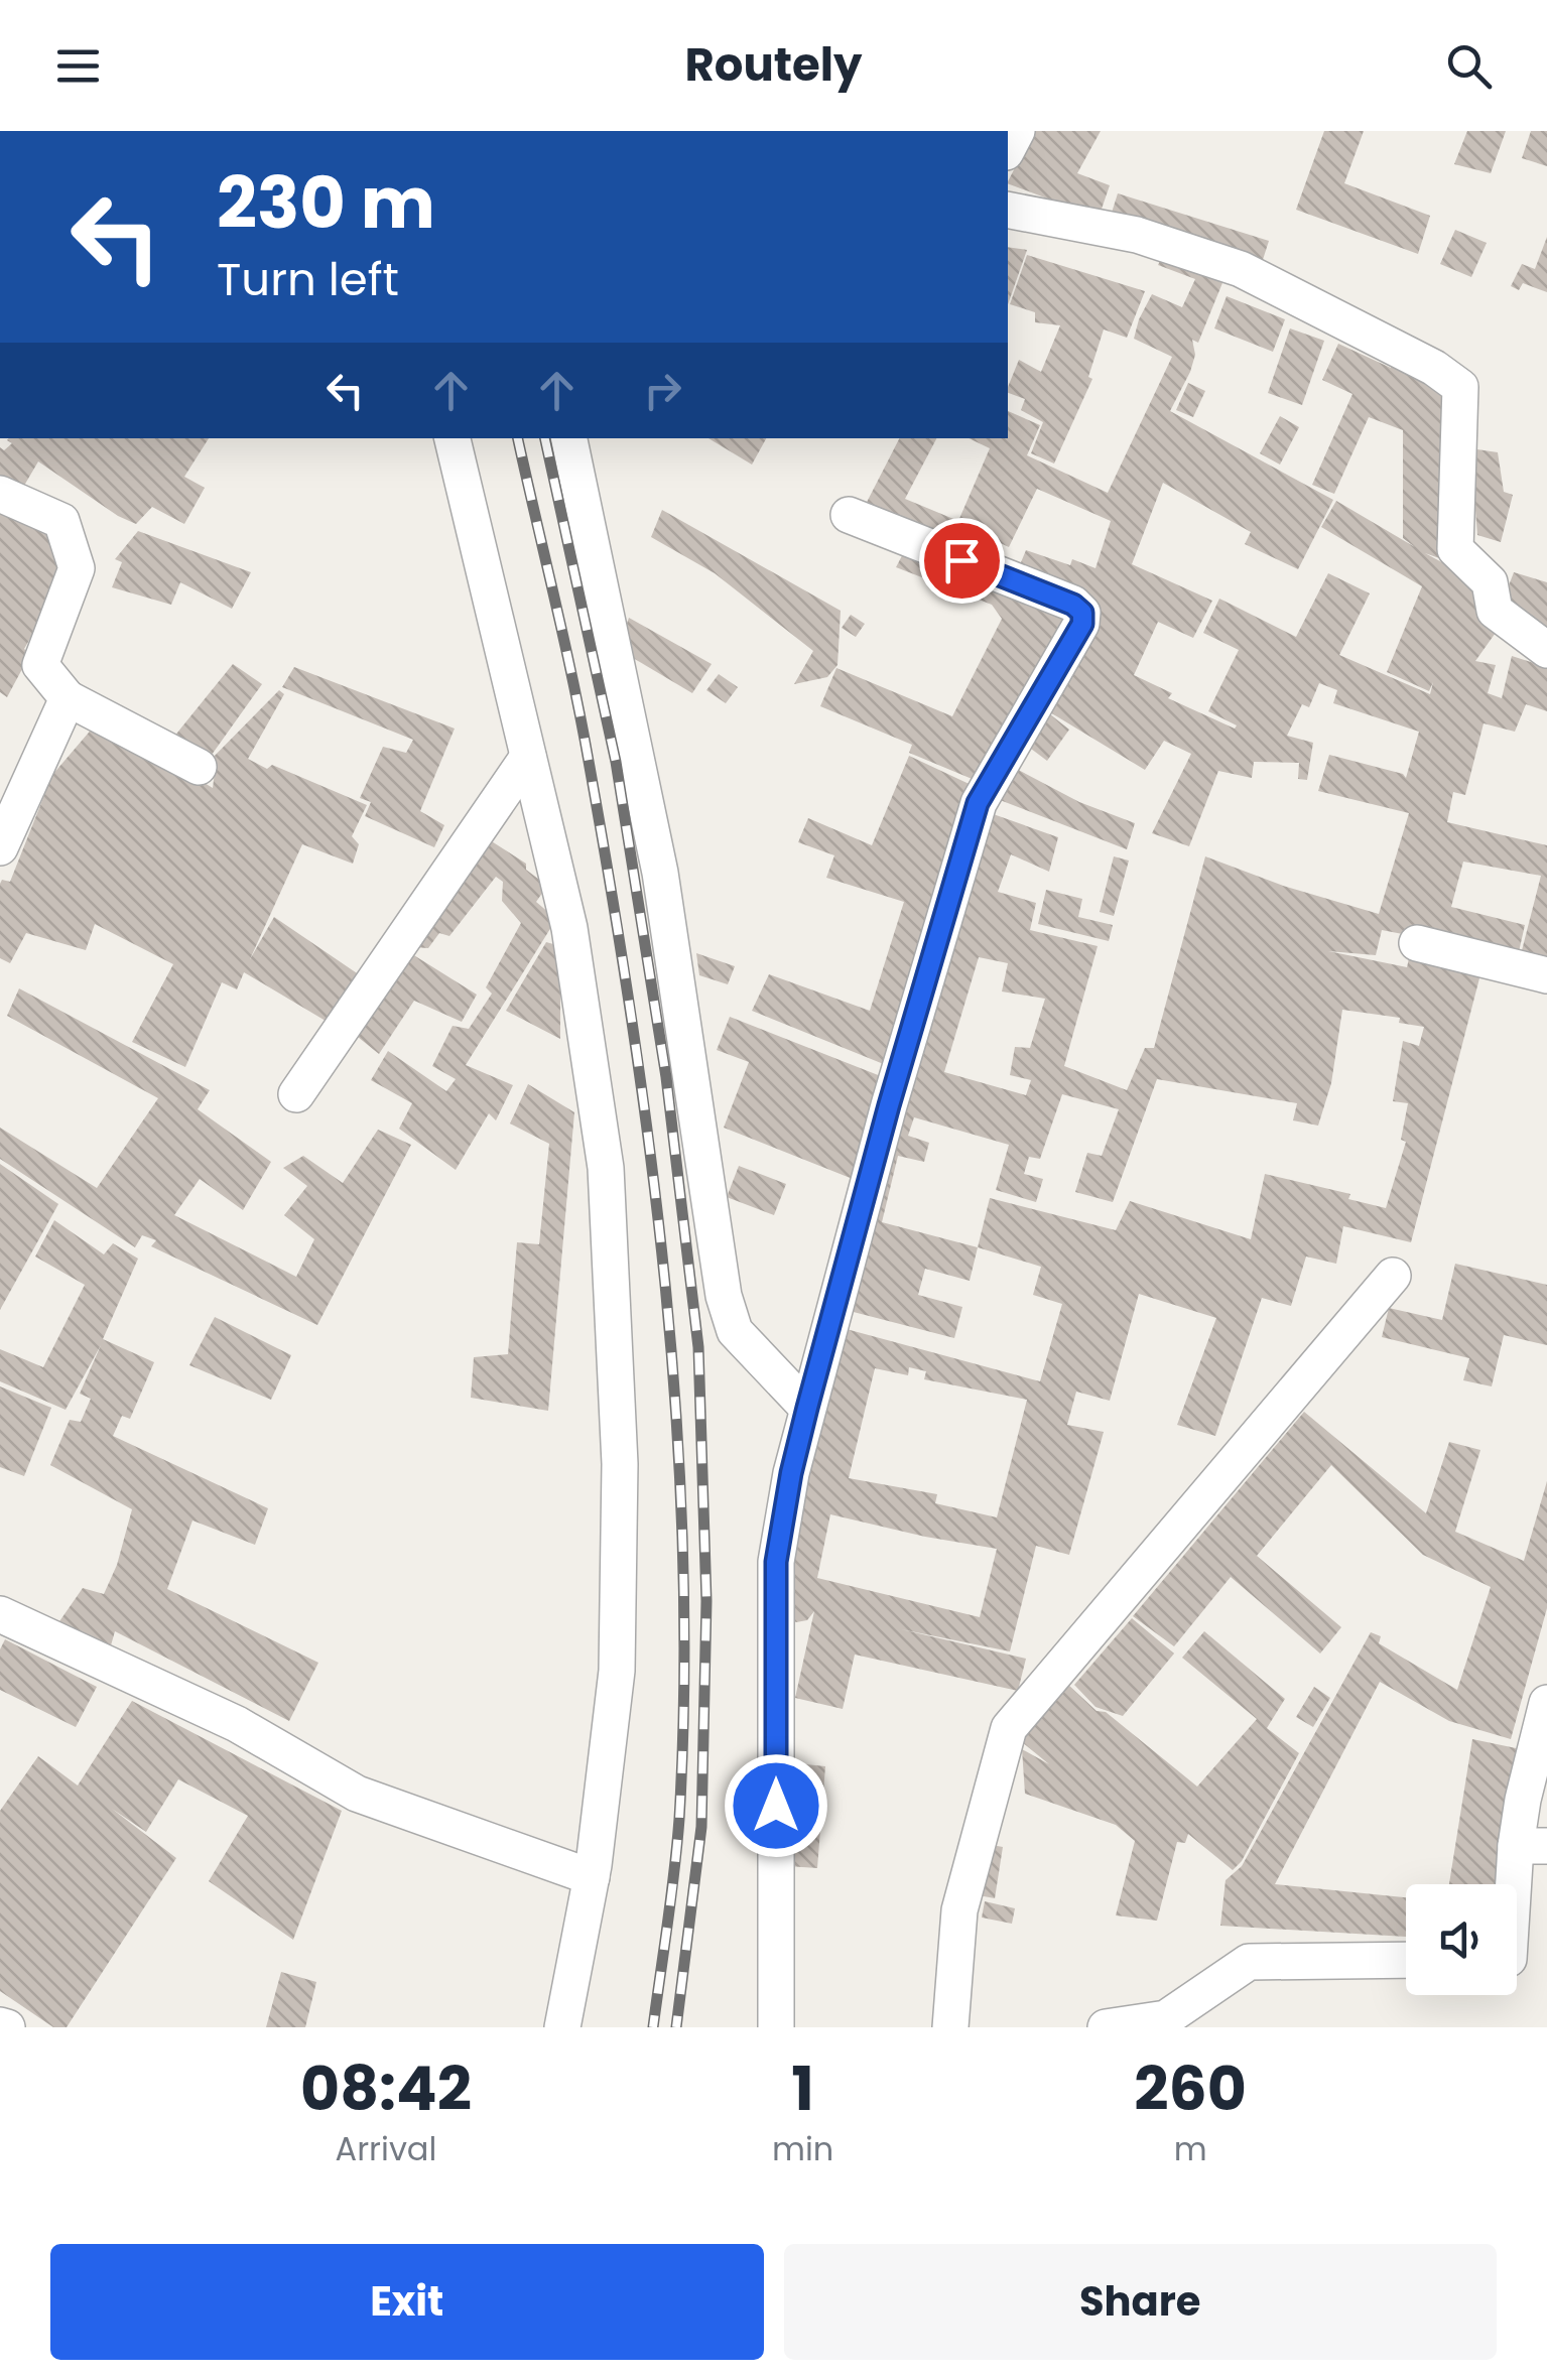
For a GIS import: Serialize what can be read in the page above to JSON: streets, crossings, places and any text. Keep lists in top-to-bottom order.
{
  "page": {
    "header": "Routely",
    "turn": ["230 m", "Turn left"],
    "eta": [
      "08:42",
      "Arrival",
      "1",
      "min",
      "260",
      "m"
    ],
    "buttons": ["Exit", "Share"]
  }
}
